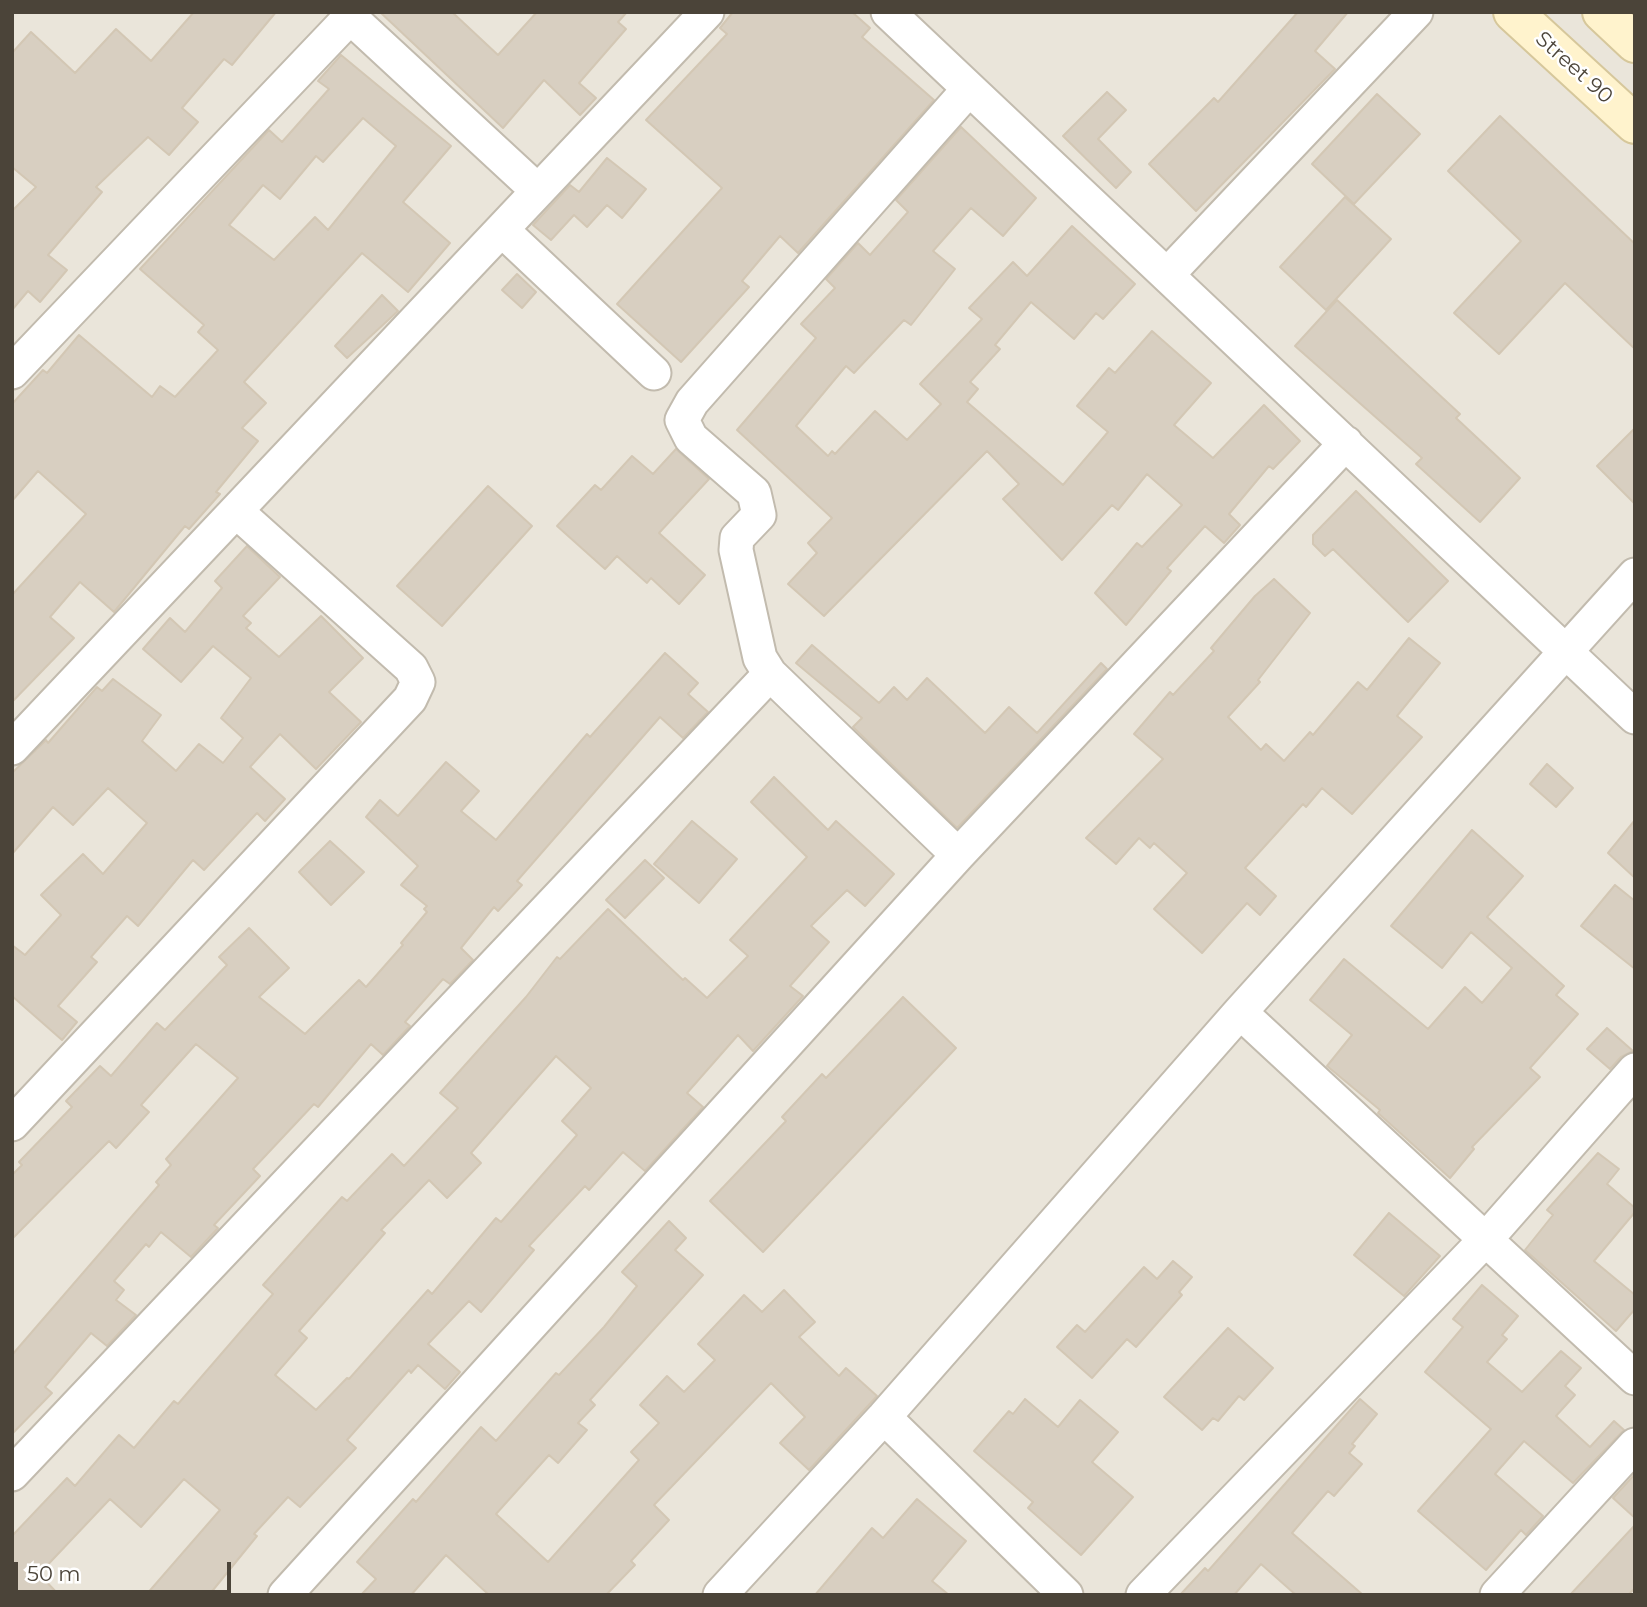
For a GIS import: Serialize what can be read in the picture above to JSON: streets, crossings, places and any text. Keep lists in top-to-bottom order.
{
  "streets": {
    "main road": ["Street 90"]
  },
  "scale_bar": "50 m"
}
